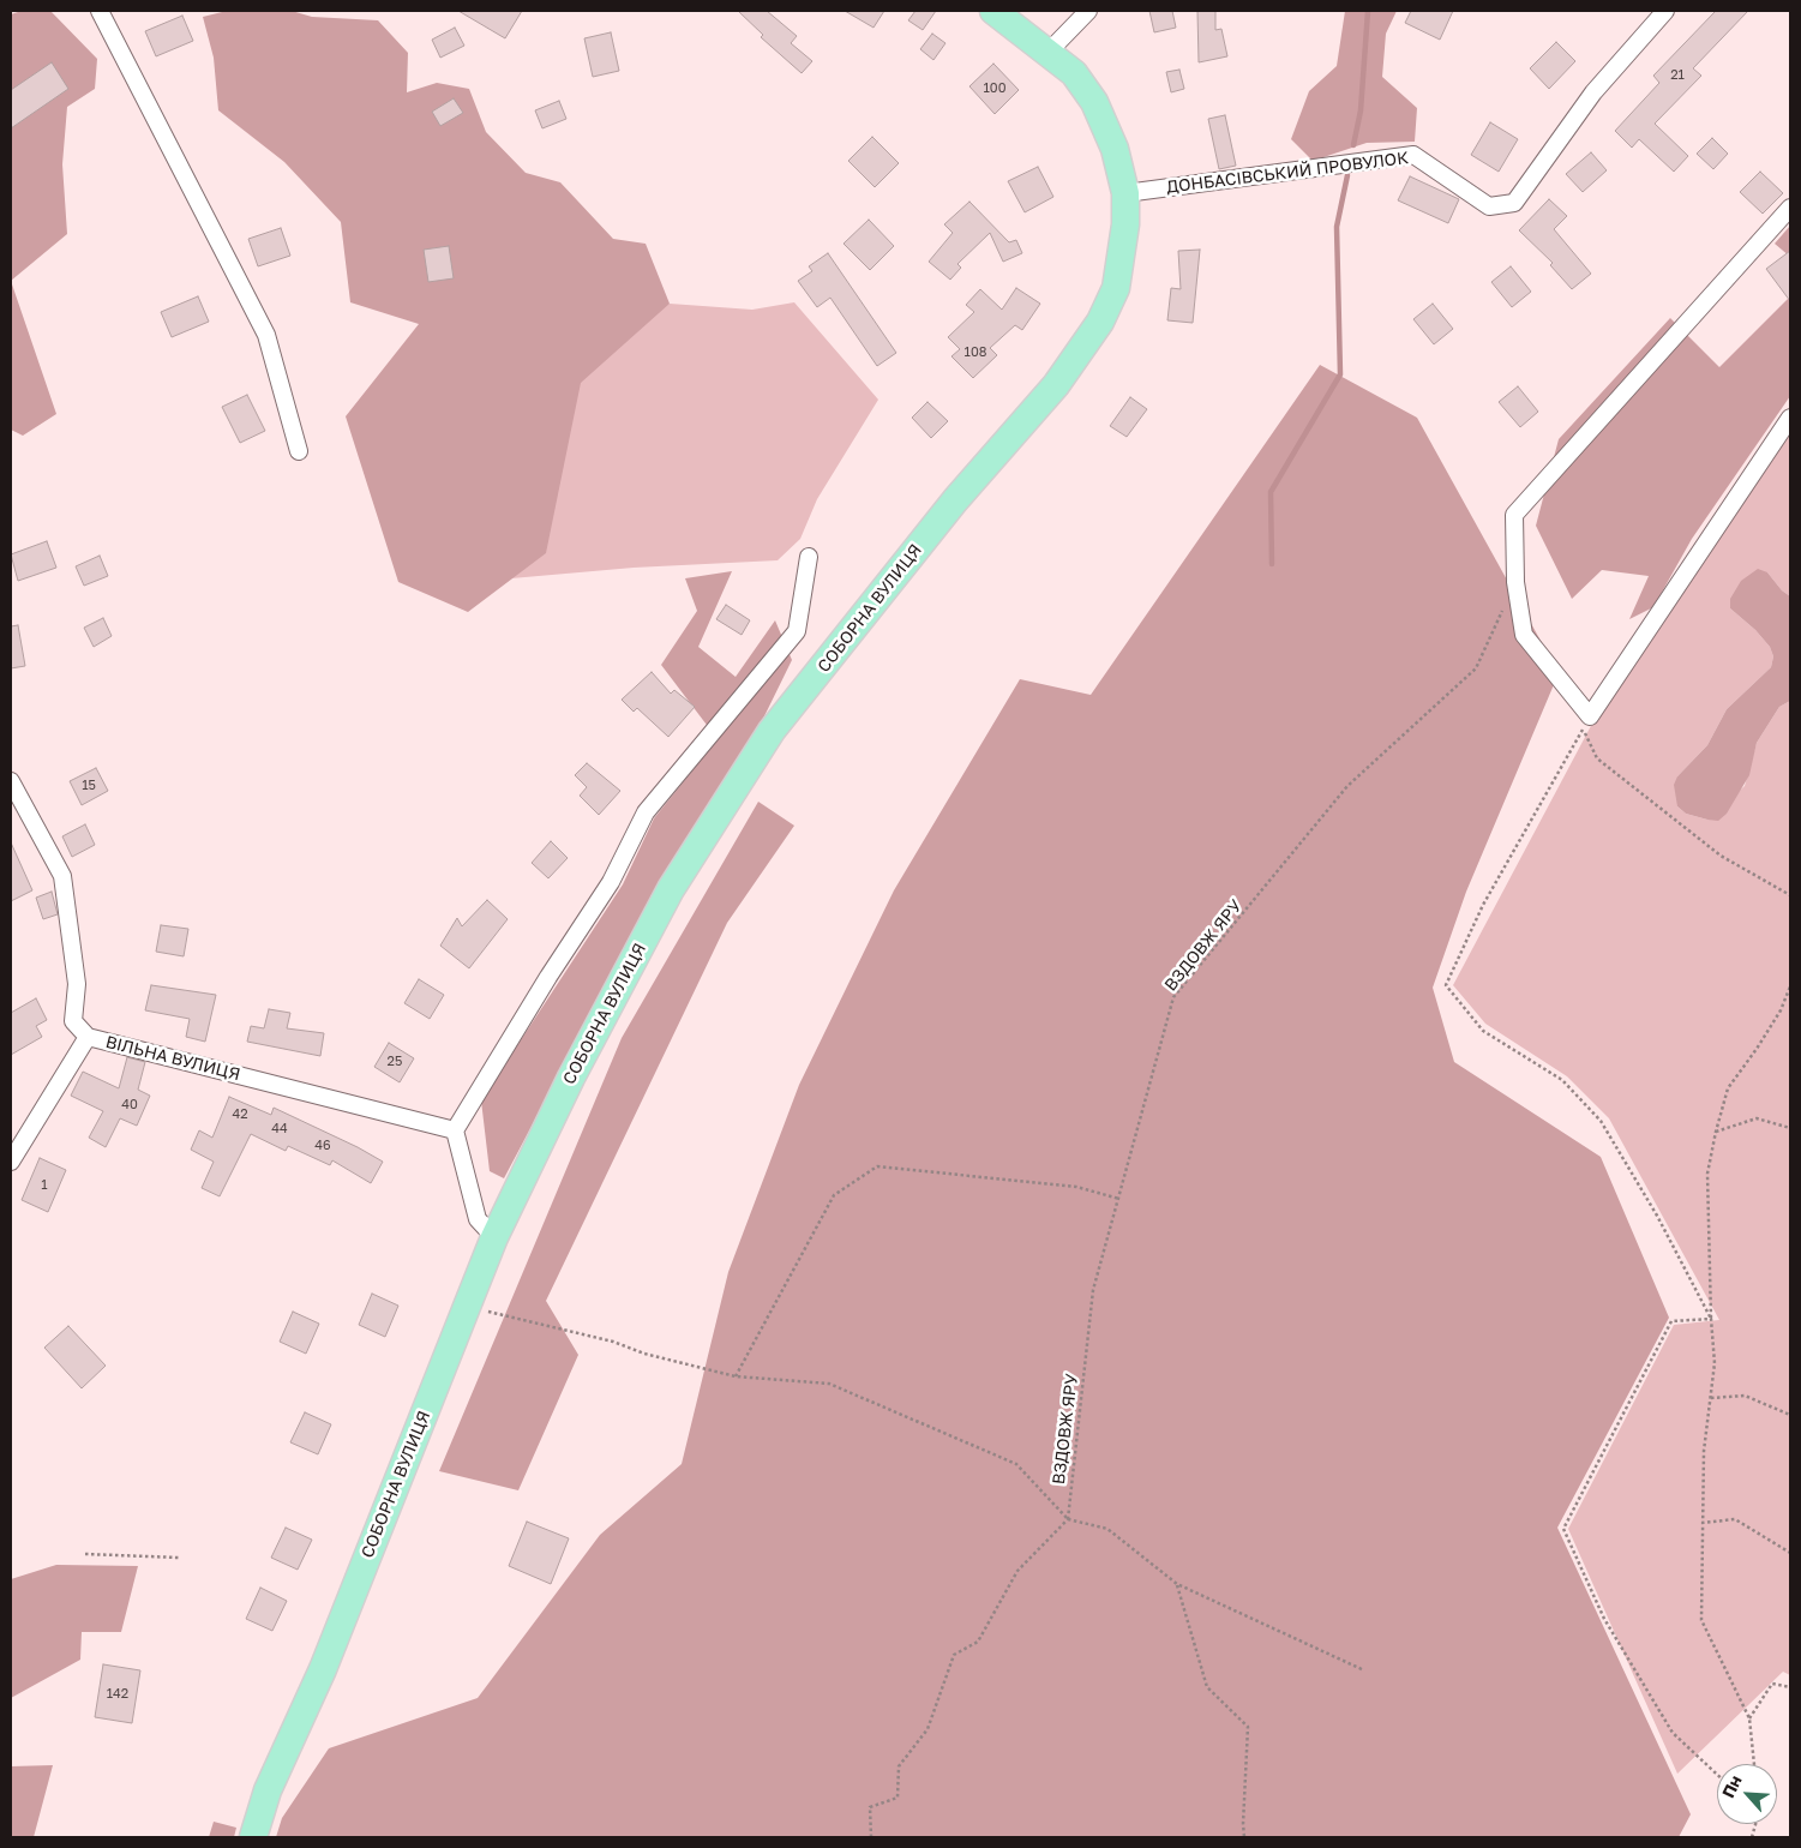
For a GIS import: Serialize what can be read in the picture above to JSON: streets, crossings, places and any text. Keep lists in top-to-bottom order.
{
  "streets": {
    "main road": ["СОБОРНА ВУЛИЦЯ"],
    "street": ["ДОНБАСІВСЬКИЙ ПРОВУЛОК", "ВІЛЬНА ВУЛИЦЯ"],
    "path": ["ВЗДОВЖ ЯРУ"]
  },
  "crossings": [
    ["ДОНБАСІВСЬКИЙ ПРОВУЛОК", "СОБОРНА ВУЛИЦЯ"]
  ],
  "house_numbers": [
    "21",
    "100",
    "108",
    "15",
    "25",
    "40",
    "42",
    "44",
    "46",
    "1",
    "142"
  ],
  "north": "top left"
}
